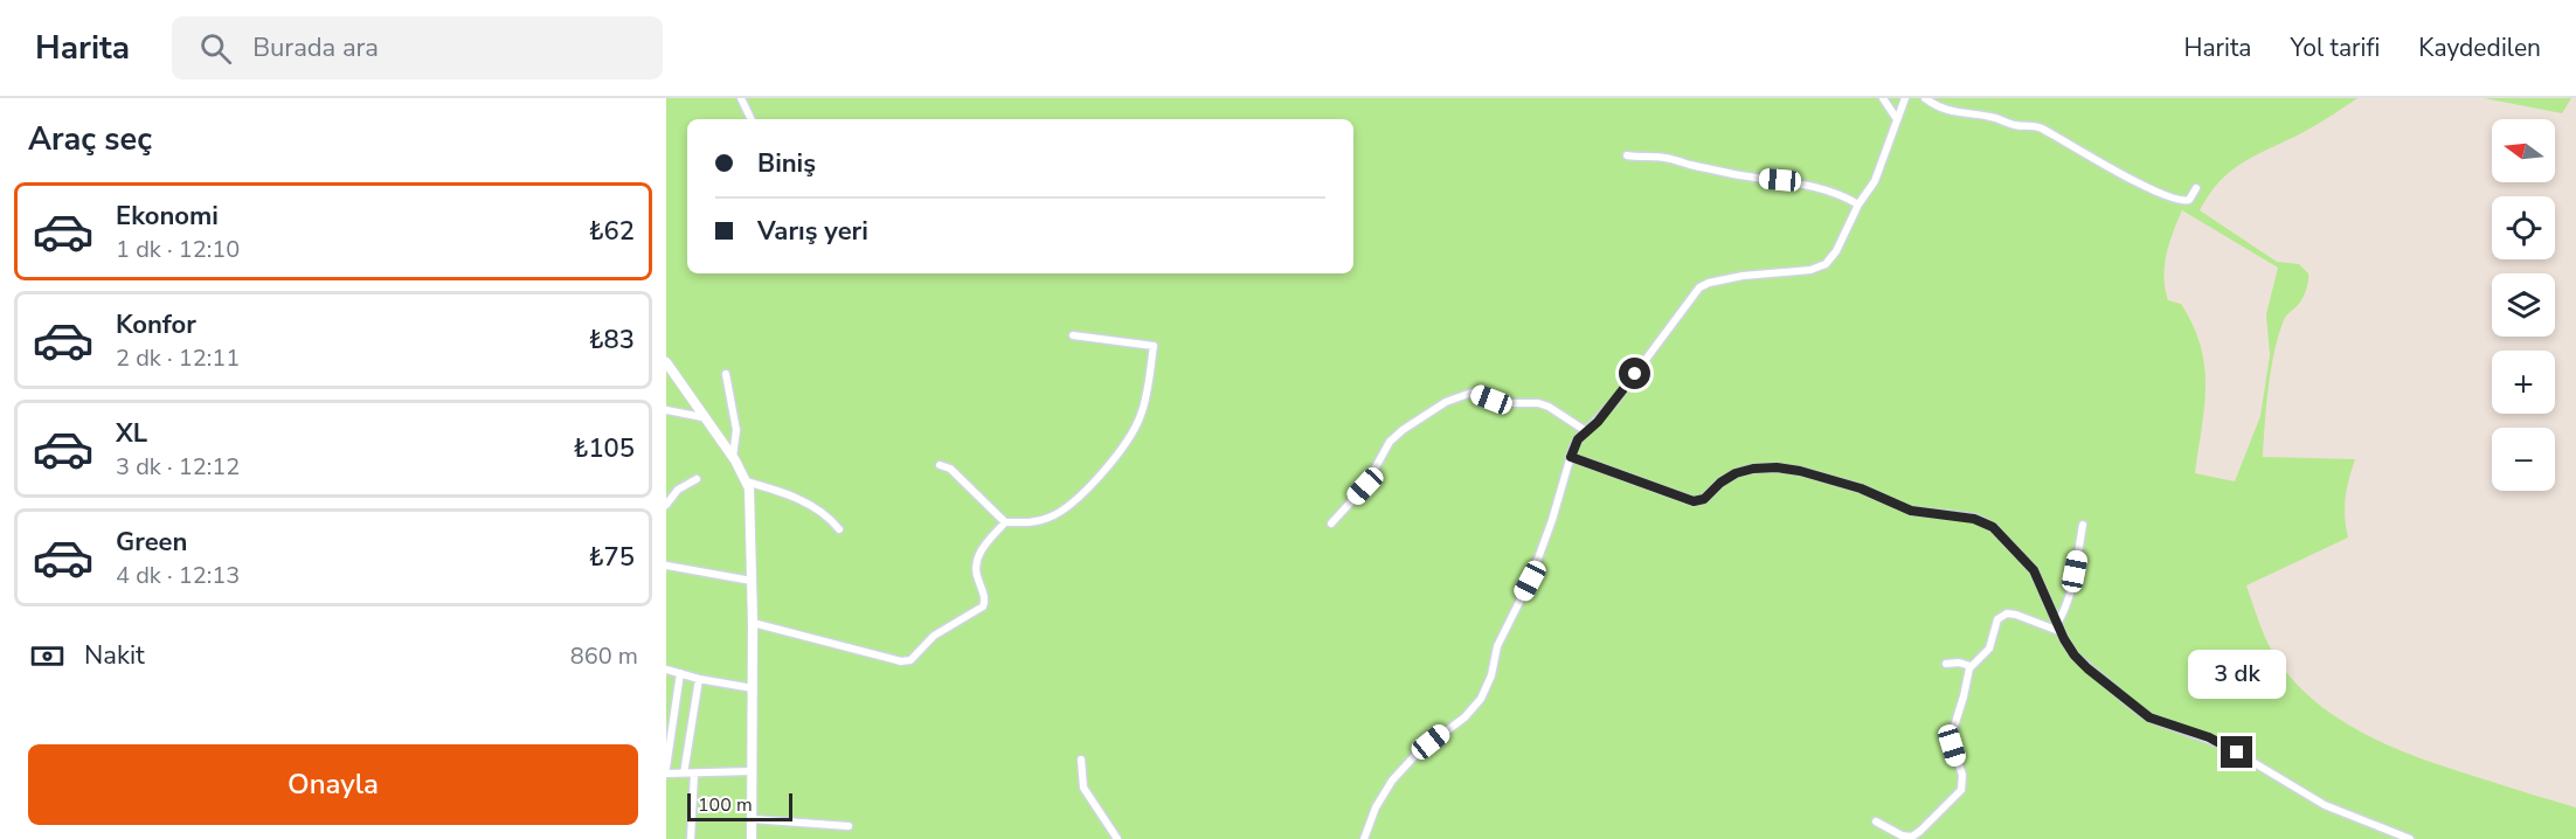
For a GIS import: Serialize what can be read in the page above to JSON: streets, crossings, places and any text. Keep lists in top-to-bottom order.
{
  "scale_bar": "100 m",
  "north": "left",
  "page": {
    "header": "Harita",
    "search": "Burada ara",
    "nav": ["Harita", "Yol tarifi", "Kaydedilen"],
    "heading": "Araç seç",
    "map_buttons": ["+", "−"],
    "banner": ["Biniş", "Varış yeri"],
    "list": [
      {
        "name": "Ekonomi",
        "note": "1 dk · 12:10",
        "value": "₺62"
      },
      {
        "name": "Konfor",
        "note": "2 dk · 12:11",
        "value": "₺83"
      },
      {
        "name": "XL",
        "note": "3 dk · 12:12",
        "value": "₺105"
      },
      {
        "name": "Green",
        "note": "4 dk · 12:13",
        "value": "₺75"
      }
    ],
    "pay": ["Nakit", "860 m"],
    "bubble": "3 dk",
    "buttons": "Onayla",
    "scale": "100 m"
  }
}
